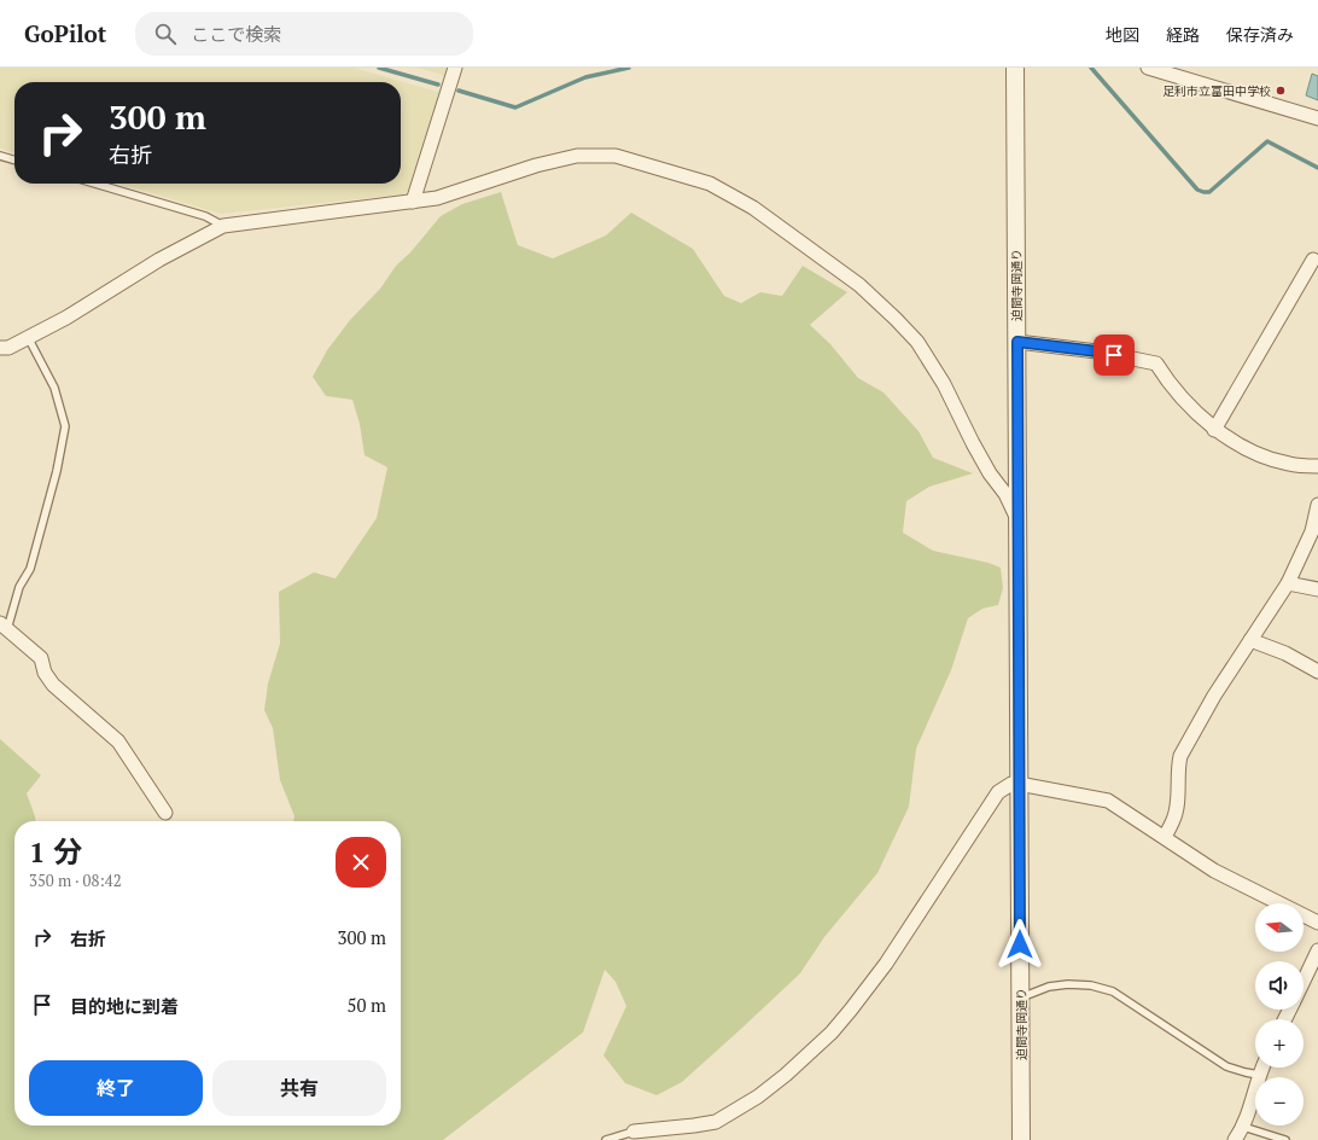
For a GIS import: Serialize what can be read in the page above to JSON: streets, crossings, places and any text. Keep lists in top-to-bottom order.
{
  "streets": {
    "street": ["迫間寺岡通り"]
  },
  "places": ["足利市立富田中学校"],
  "north": "left",
  "page": {
    "header": "GoPilot",
    "search": "ここで検索",
    "nav": ["地図", "経路", "保存済み"],
    "turn": ["300 m", "右折"],
    "heading": ["1 分", "350 m · 08:42"],
    "map_buttons": ["+", "−"],
    "list": [
      {
        "name": "右折",
        "value": "300 m"
      },
      {
        "name": "目的地に到着",
        "value": "50 m"
      }
    ],
    "buttons": ["終了", "共有"]
  }
}
